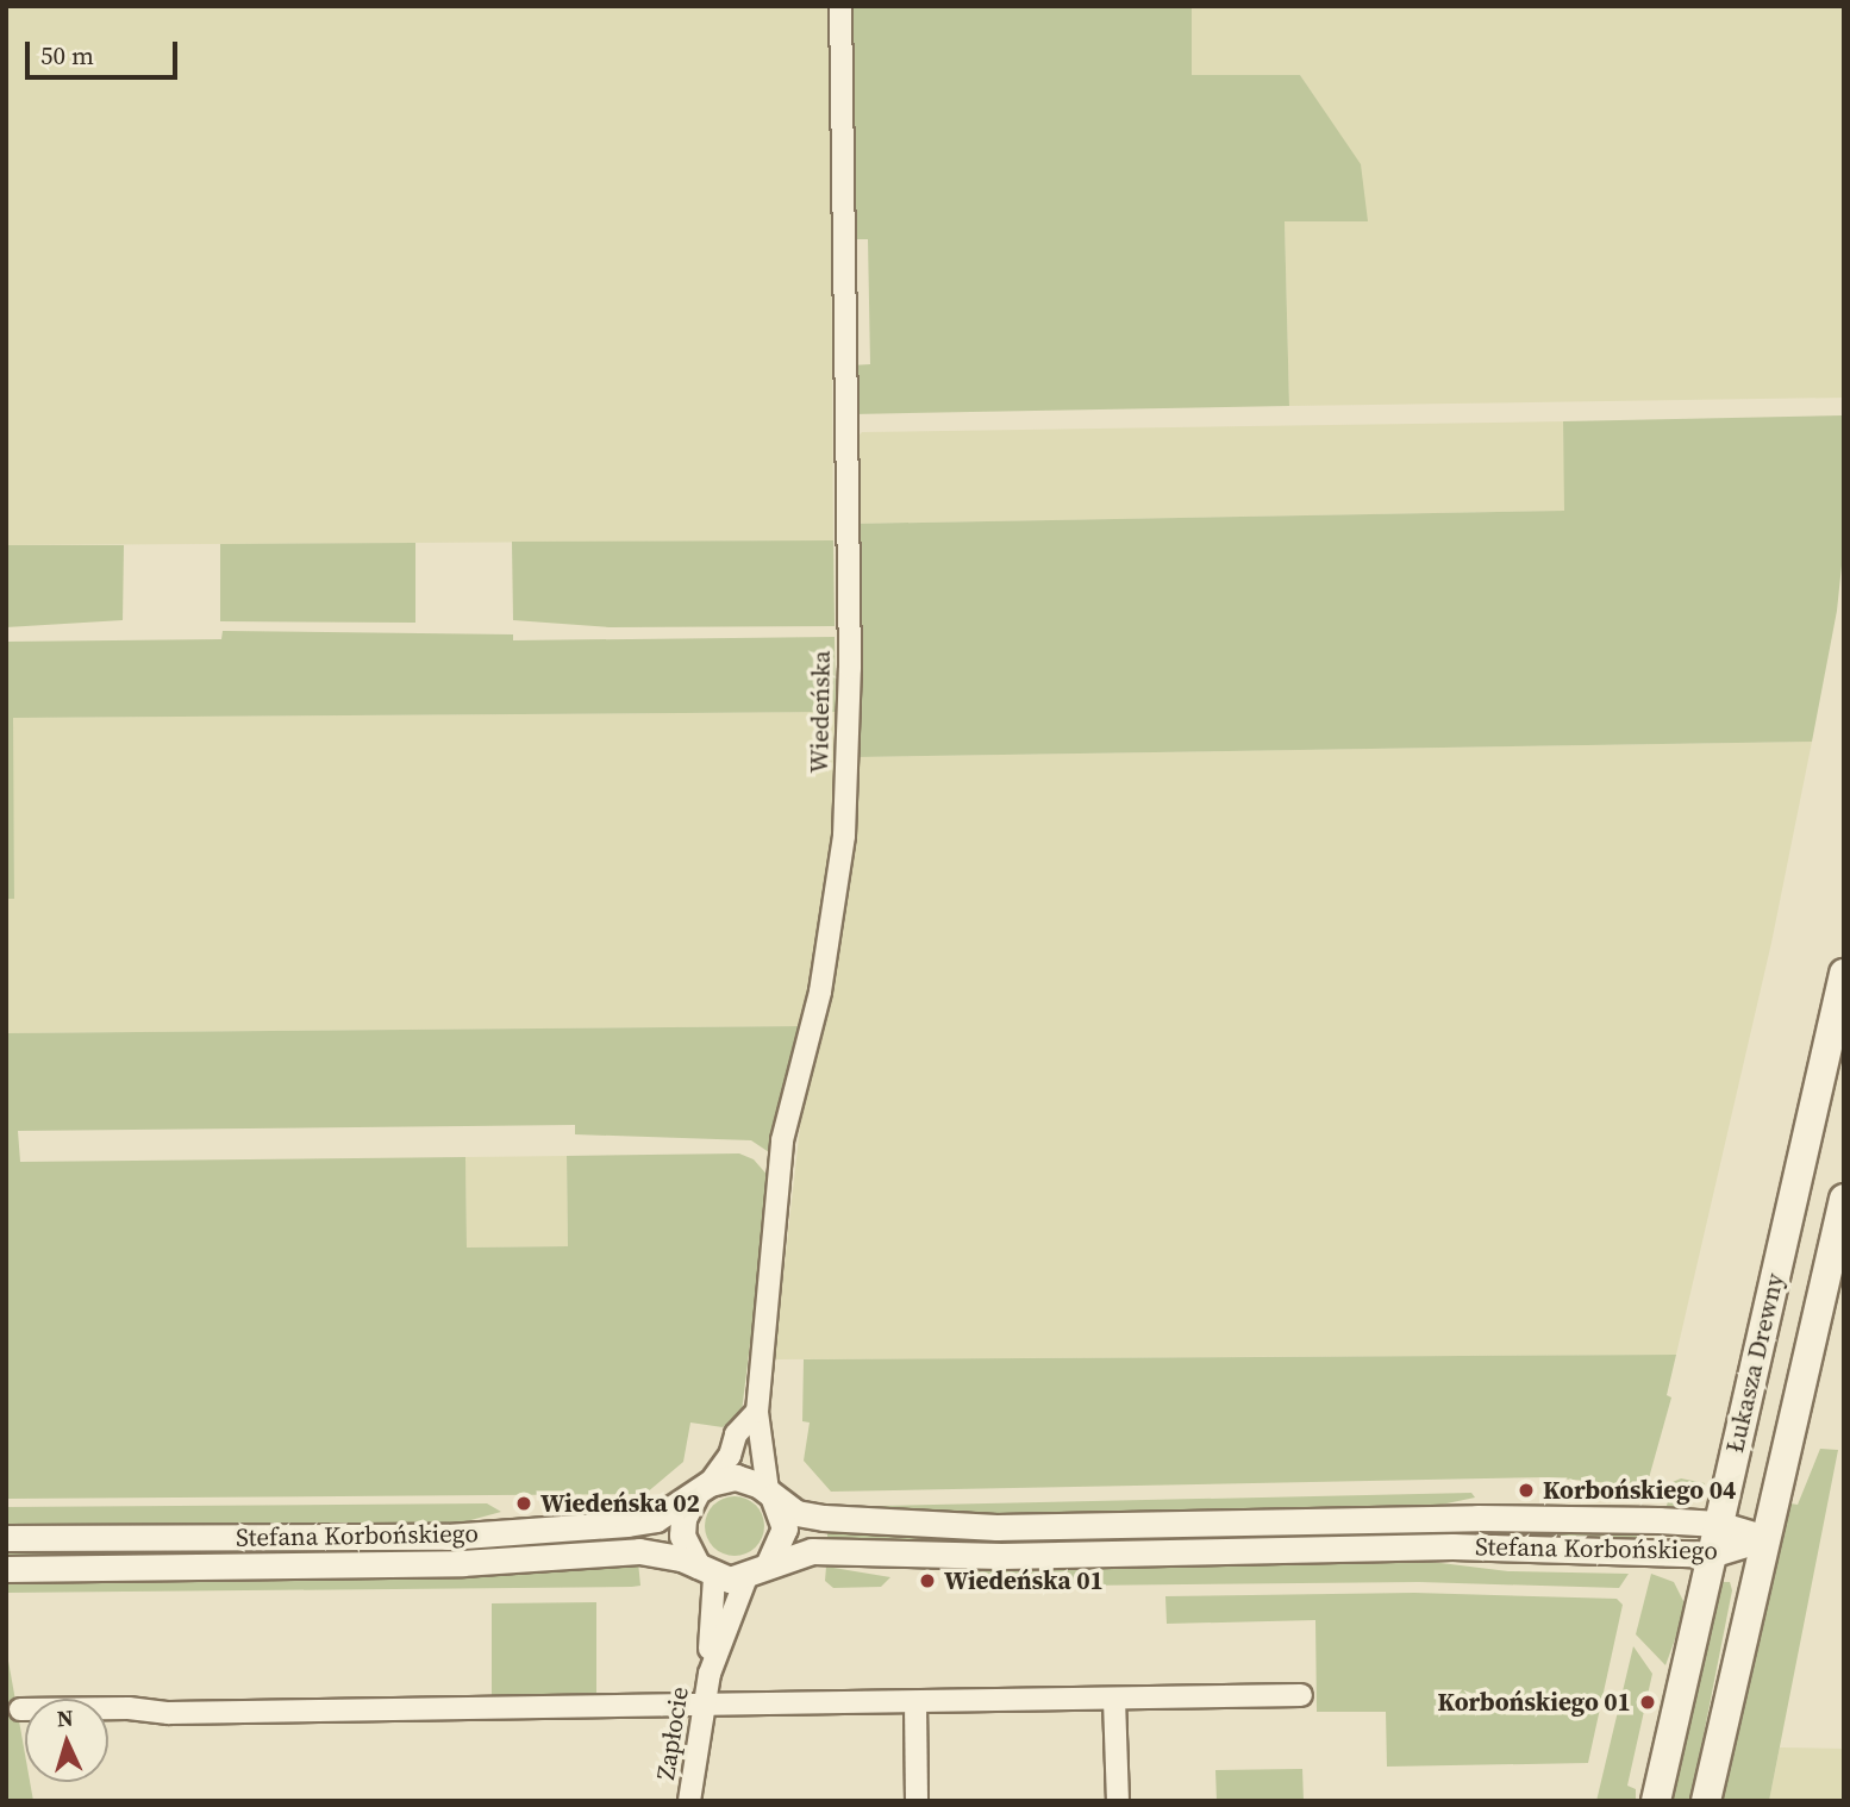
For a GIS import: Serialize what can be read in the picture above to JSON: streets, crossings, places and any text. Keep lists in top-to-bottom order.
{
  "streets": {
    "main road": ["Łukasza Drewny"],
    "street": ["Wiedeńska", "Stefana Korbońskiego", "Zapłocie"]
  },
  "crossings": [
    ["Wiedeńska", "Stefana Korbońskiego"],
    ["Wiedeńska", "Zapłocie"],
    ["Łukasza Drewny", "Stefana Korbońskiego"],
    ["Stefana Korbońskiego", "Zapłocie"]
  ],
  "places": [
    "Korbońskiego 04",
    "Wiedeńska 02",
    "Wiedeńska 01",
    "Korbońskiego 01"
  ],
  "scale_bar": "50 m",
  "north": "top"
}
